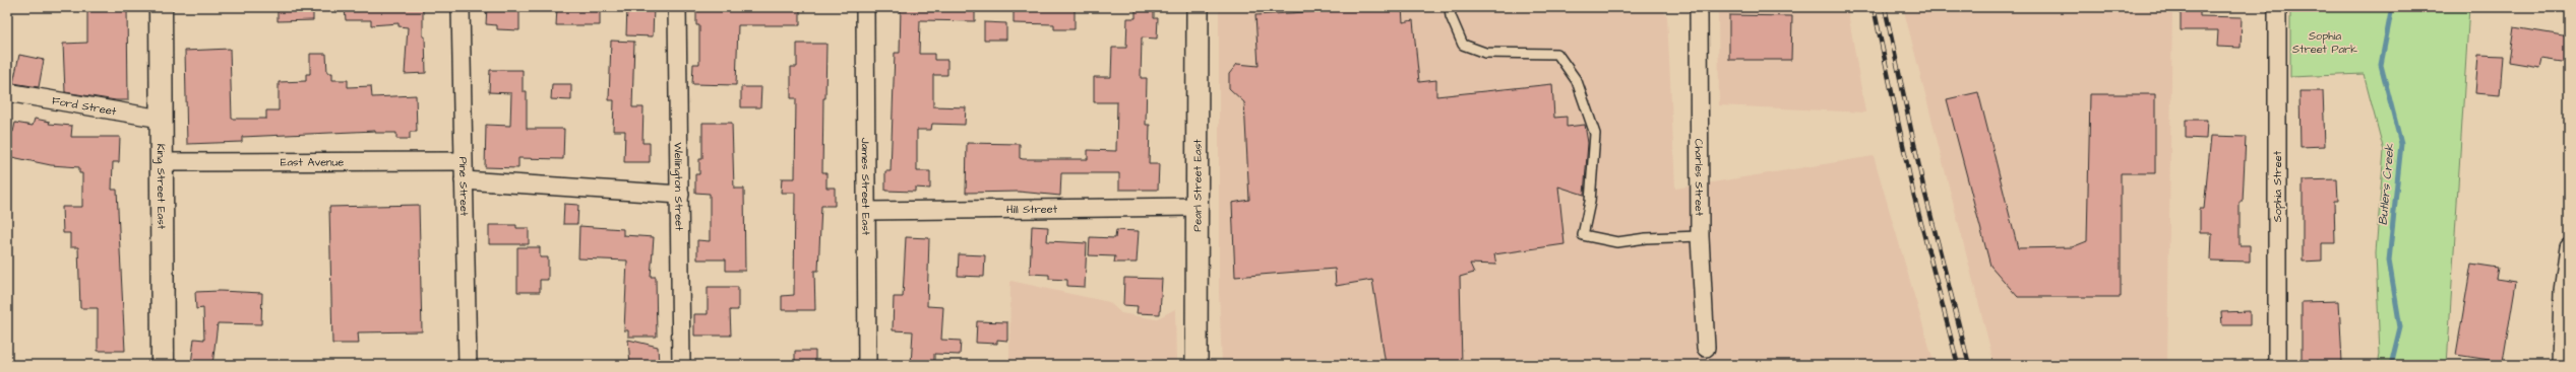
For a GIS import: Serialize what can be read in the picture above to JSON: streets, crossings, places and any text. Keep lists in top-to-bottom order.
{
  "streets": {
    "main road": ["King Street East"],
    "street": [
      "Ford Street",
      "East Avenue",
      "Charles Street",
      "Wellington Street",
      "James Street East",
      "Pearl Street East",
      "Pine Street",
      "Sophia Street",
      "Hill Street"
    ]
  },
  "crossings": [
    ["Ford Street", "King Street East"],
    ["East Avenue", "King Street East"],
    ["East Avenue", "Pine Street"],
    ["James Street East", "Hill Street"],
    ["Pearl Street East", "Hill Street"]
  ],
  "water": ["Butlers Creek"],
  "parks": ["Sophia Street Park"]
}
